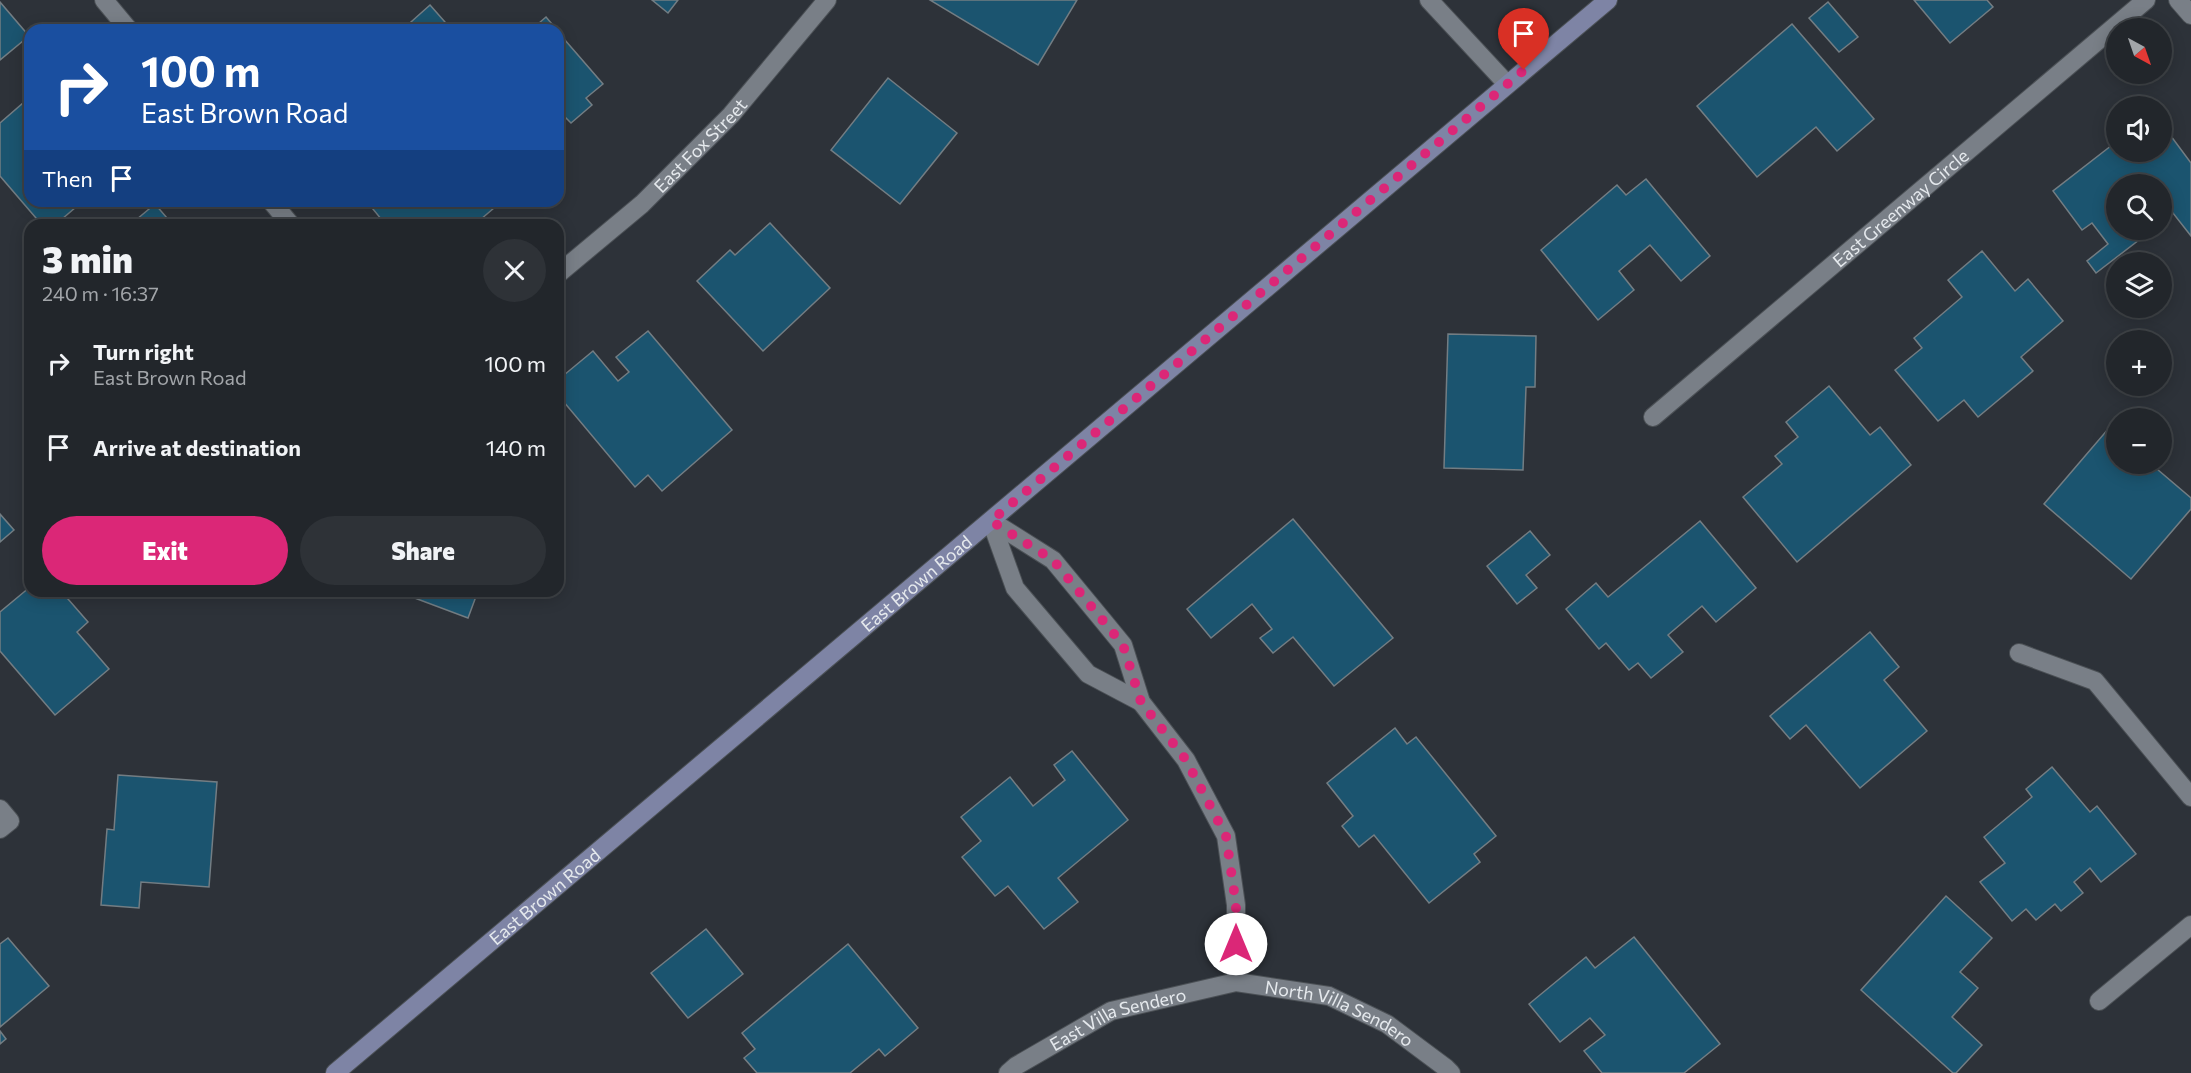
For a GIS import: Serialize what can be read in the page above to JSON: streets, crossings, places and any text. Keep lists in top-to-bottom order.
{
  "streets": {
    "main road": ["East Brown Road"],
    "street": [
      "East Fox Street",
      "East Greenway Circle",
      "North Villa Sendero",
      "East Villa Sendero"
    ]
  },
  "crossings": [
    ["North Villa Sendero", "East Villa Sendero"]
  ],
  "north": "bottom right",
  "page": {
    "map_buttons": ["+", "−"],
    "turn": ["100 m", "East Brown Road"],
    "then": "Then",
    "heading": ["3 min", "240 m · 16:37"],
    "list": [
      {
        "name": "Turn right",
        "note": "East Brown Road",
        "value": "100 m"
      },
      {
        "name": "Arrive at destination",
        "value": "140 m"
      }
    ],
    "buttons": ["Exit", "Share"]
  }
}
